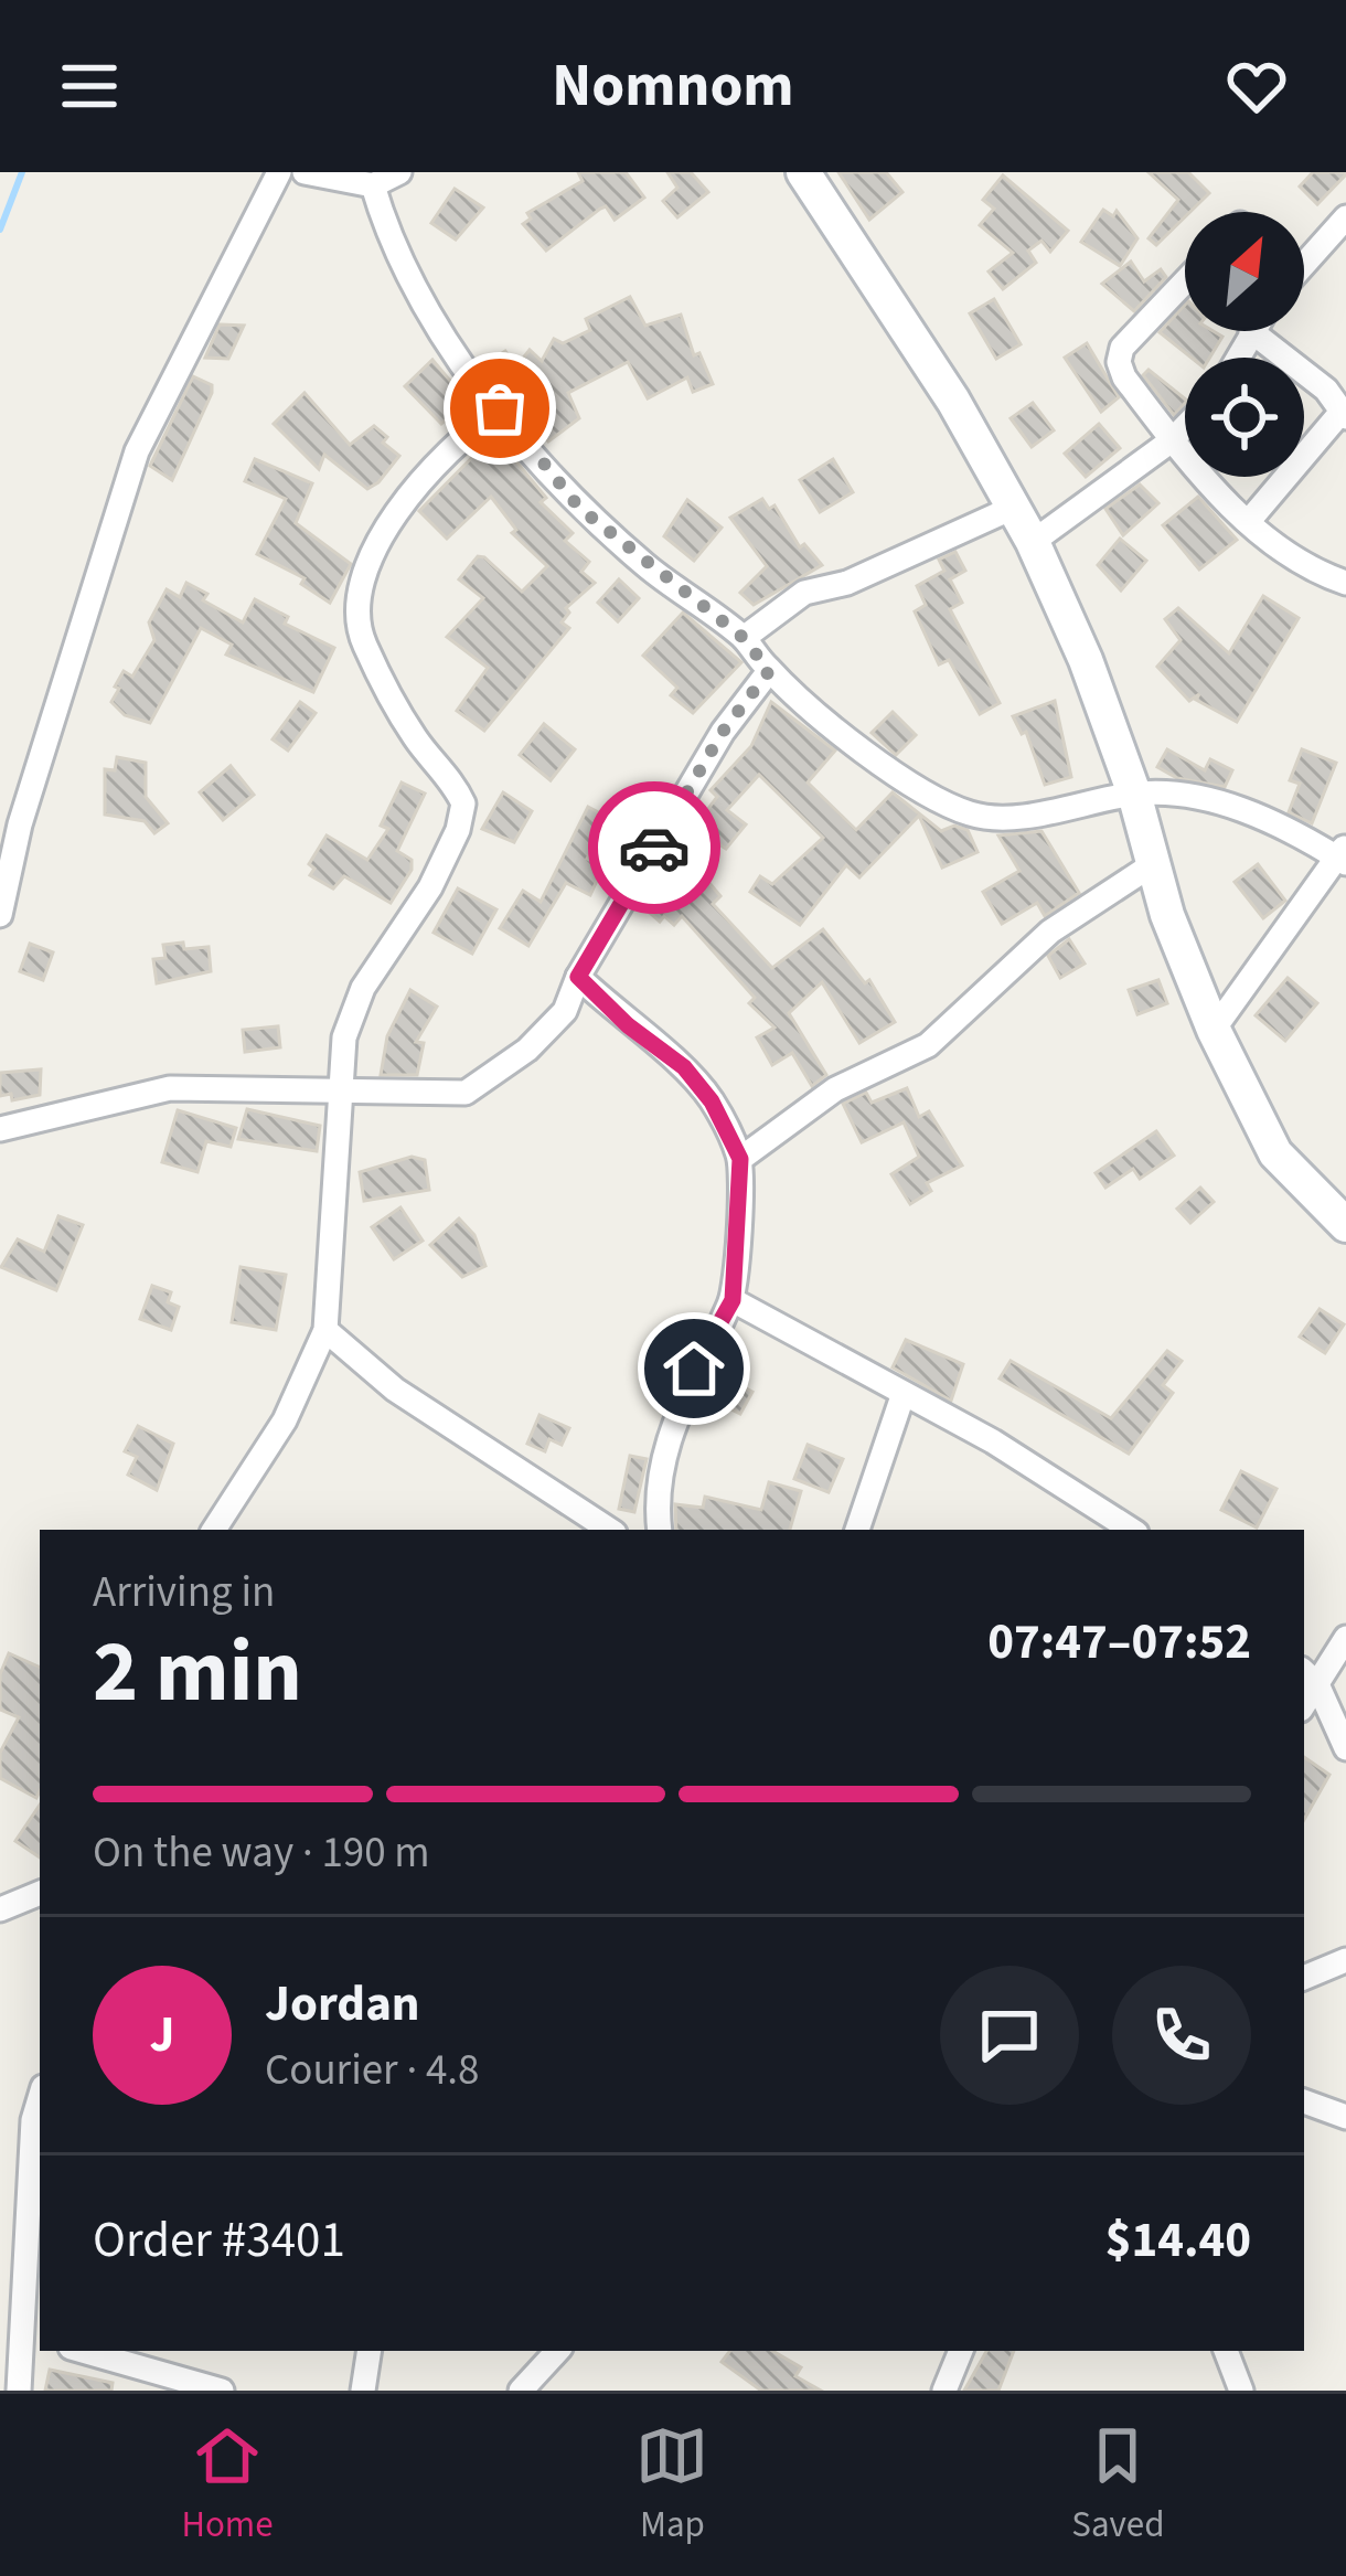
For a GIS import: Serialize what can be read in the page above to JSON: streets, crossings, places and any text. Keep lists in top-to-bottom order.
{
  "north": "top right",
  "page": {
    "header": "Nomnom",
    "heading": ["2 min", "Arriving in", "07:47–07:52"],
    "panel": [
      "Jordan",
      "Courier · 4.8",
      "Order #3401",
      "$14.40"
    ],
    "bar": "On the way · 190 m",
    "round": "J",
    "tabs": ["Home", "Map", "Saved"]
  }
}
